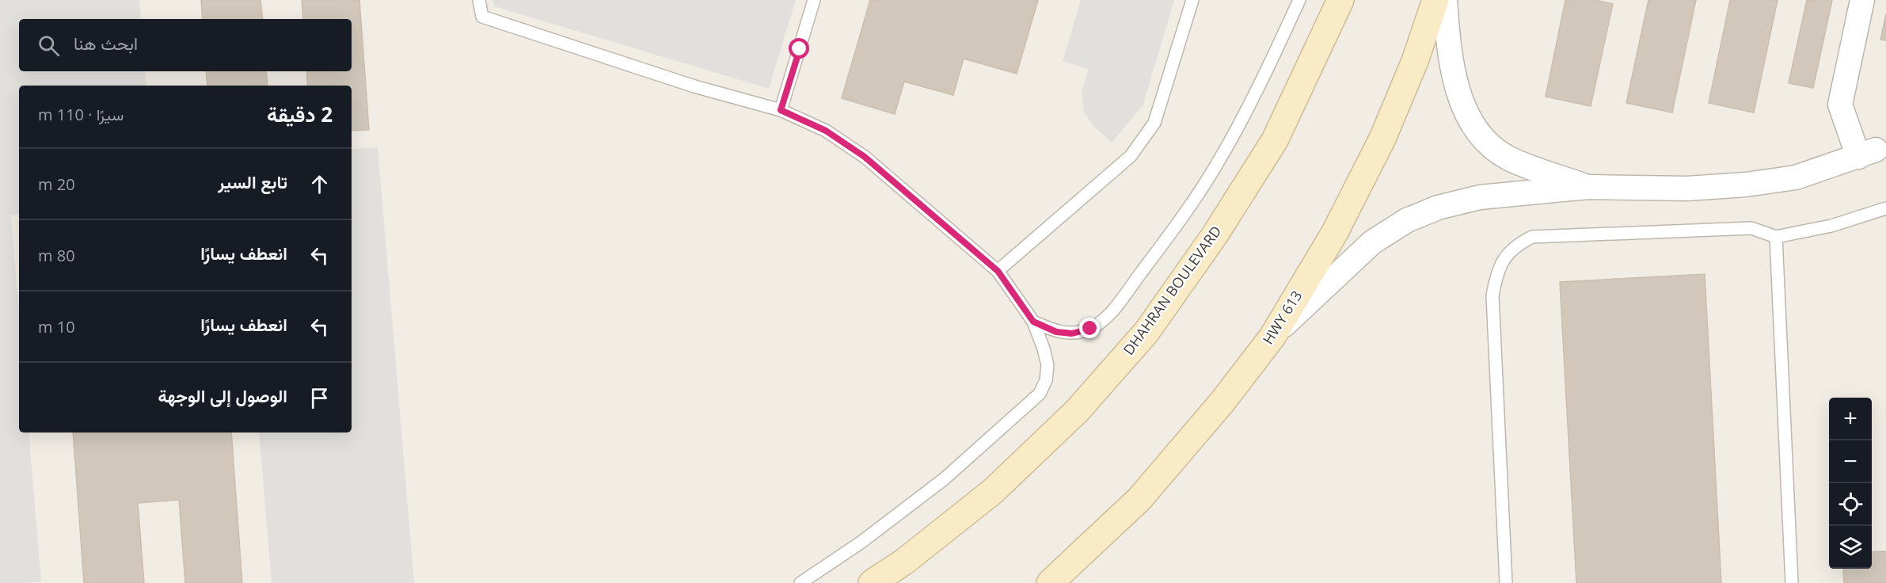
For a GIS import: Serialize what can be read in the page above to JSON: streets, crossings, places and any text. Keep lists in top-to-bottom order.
{
  "streets": {
    "main road": ["DHAHRAN BOULEVARD", "HWY 613"]
  },
  "page": {
    "search": "ابحث هنا",
    "heading": ["2 دقيقة", "سيرًا · 110 m"],
    "list": [
      ["تابع السير", "20 m"],
      ["انعطف يسارًا", "80 m"],
      ["انعطف يسارًا", "10 m"],
      "الوصول إلى الوجهة"
    ],
    "map_buttons": ["+", "−"]
  }
}
